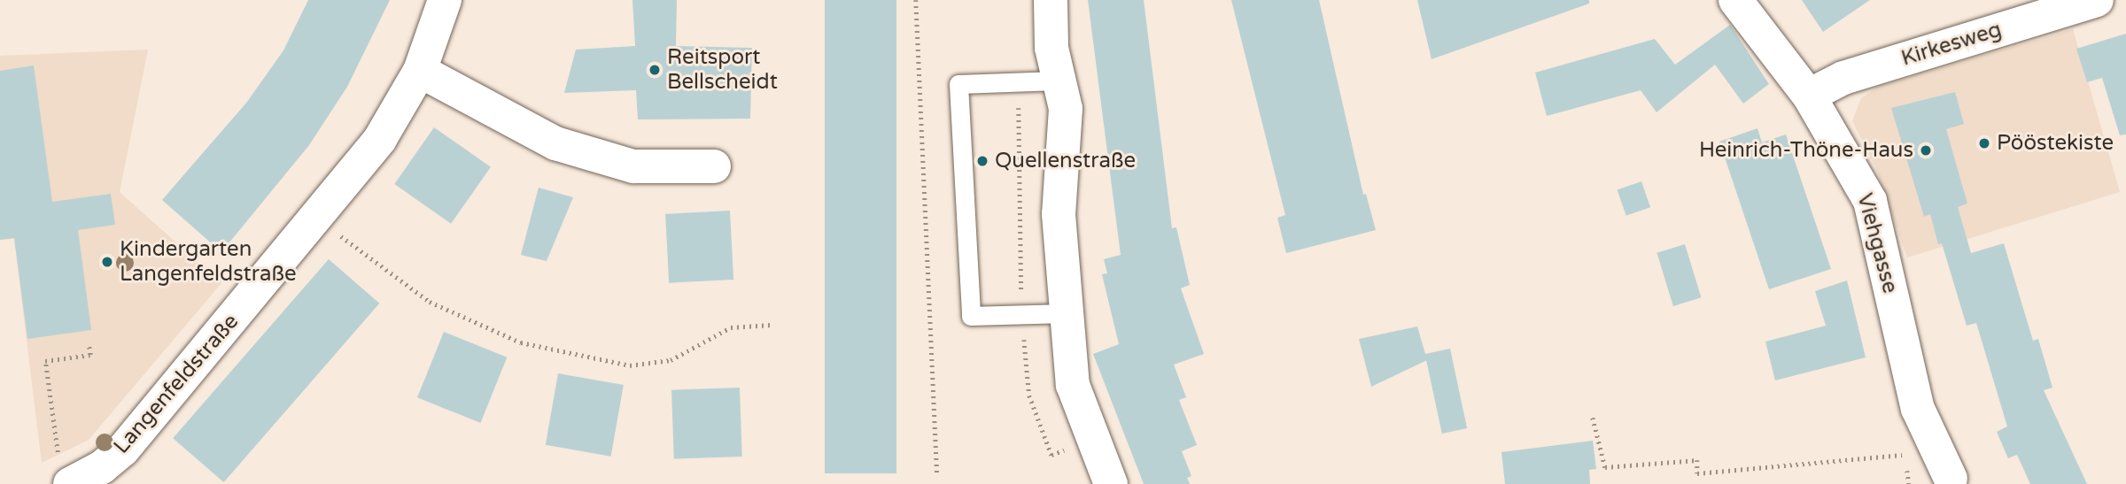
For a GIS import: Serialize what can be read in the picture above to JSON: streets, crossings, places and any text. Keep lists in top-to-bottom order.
{
  "streets": {
    "street": ["Kirkesweg", "Viehgasse", "Langenfeldstraße"]
  },
  "crossings": [
    ["Kirkesweg", "Viehgasse"]
  ],
  "places": [
    "Reitsport Bellscheidt",
    "Pööstekiste",
    "Heinrich-Thöne-Haus",
    "Quellenstraße",
    "Kindergarten Langenfeldstraße"
  ]
}
